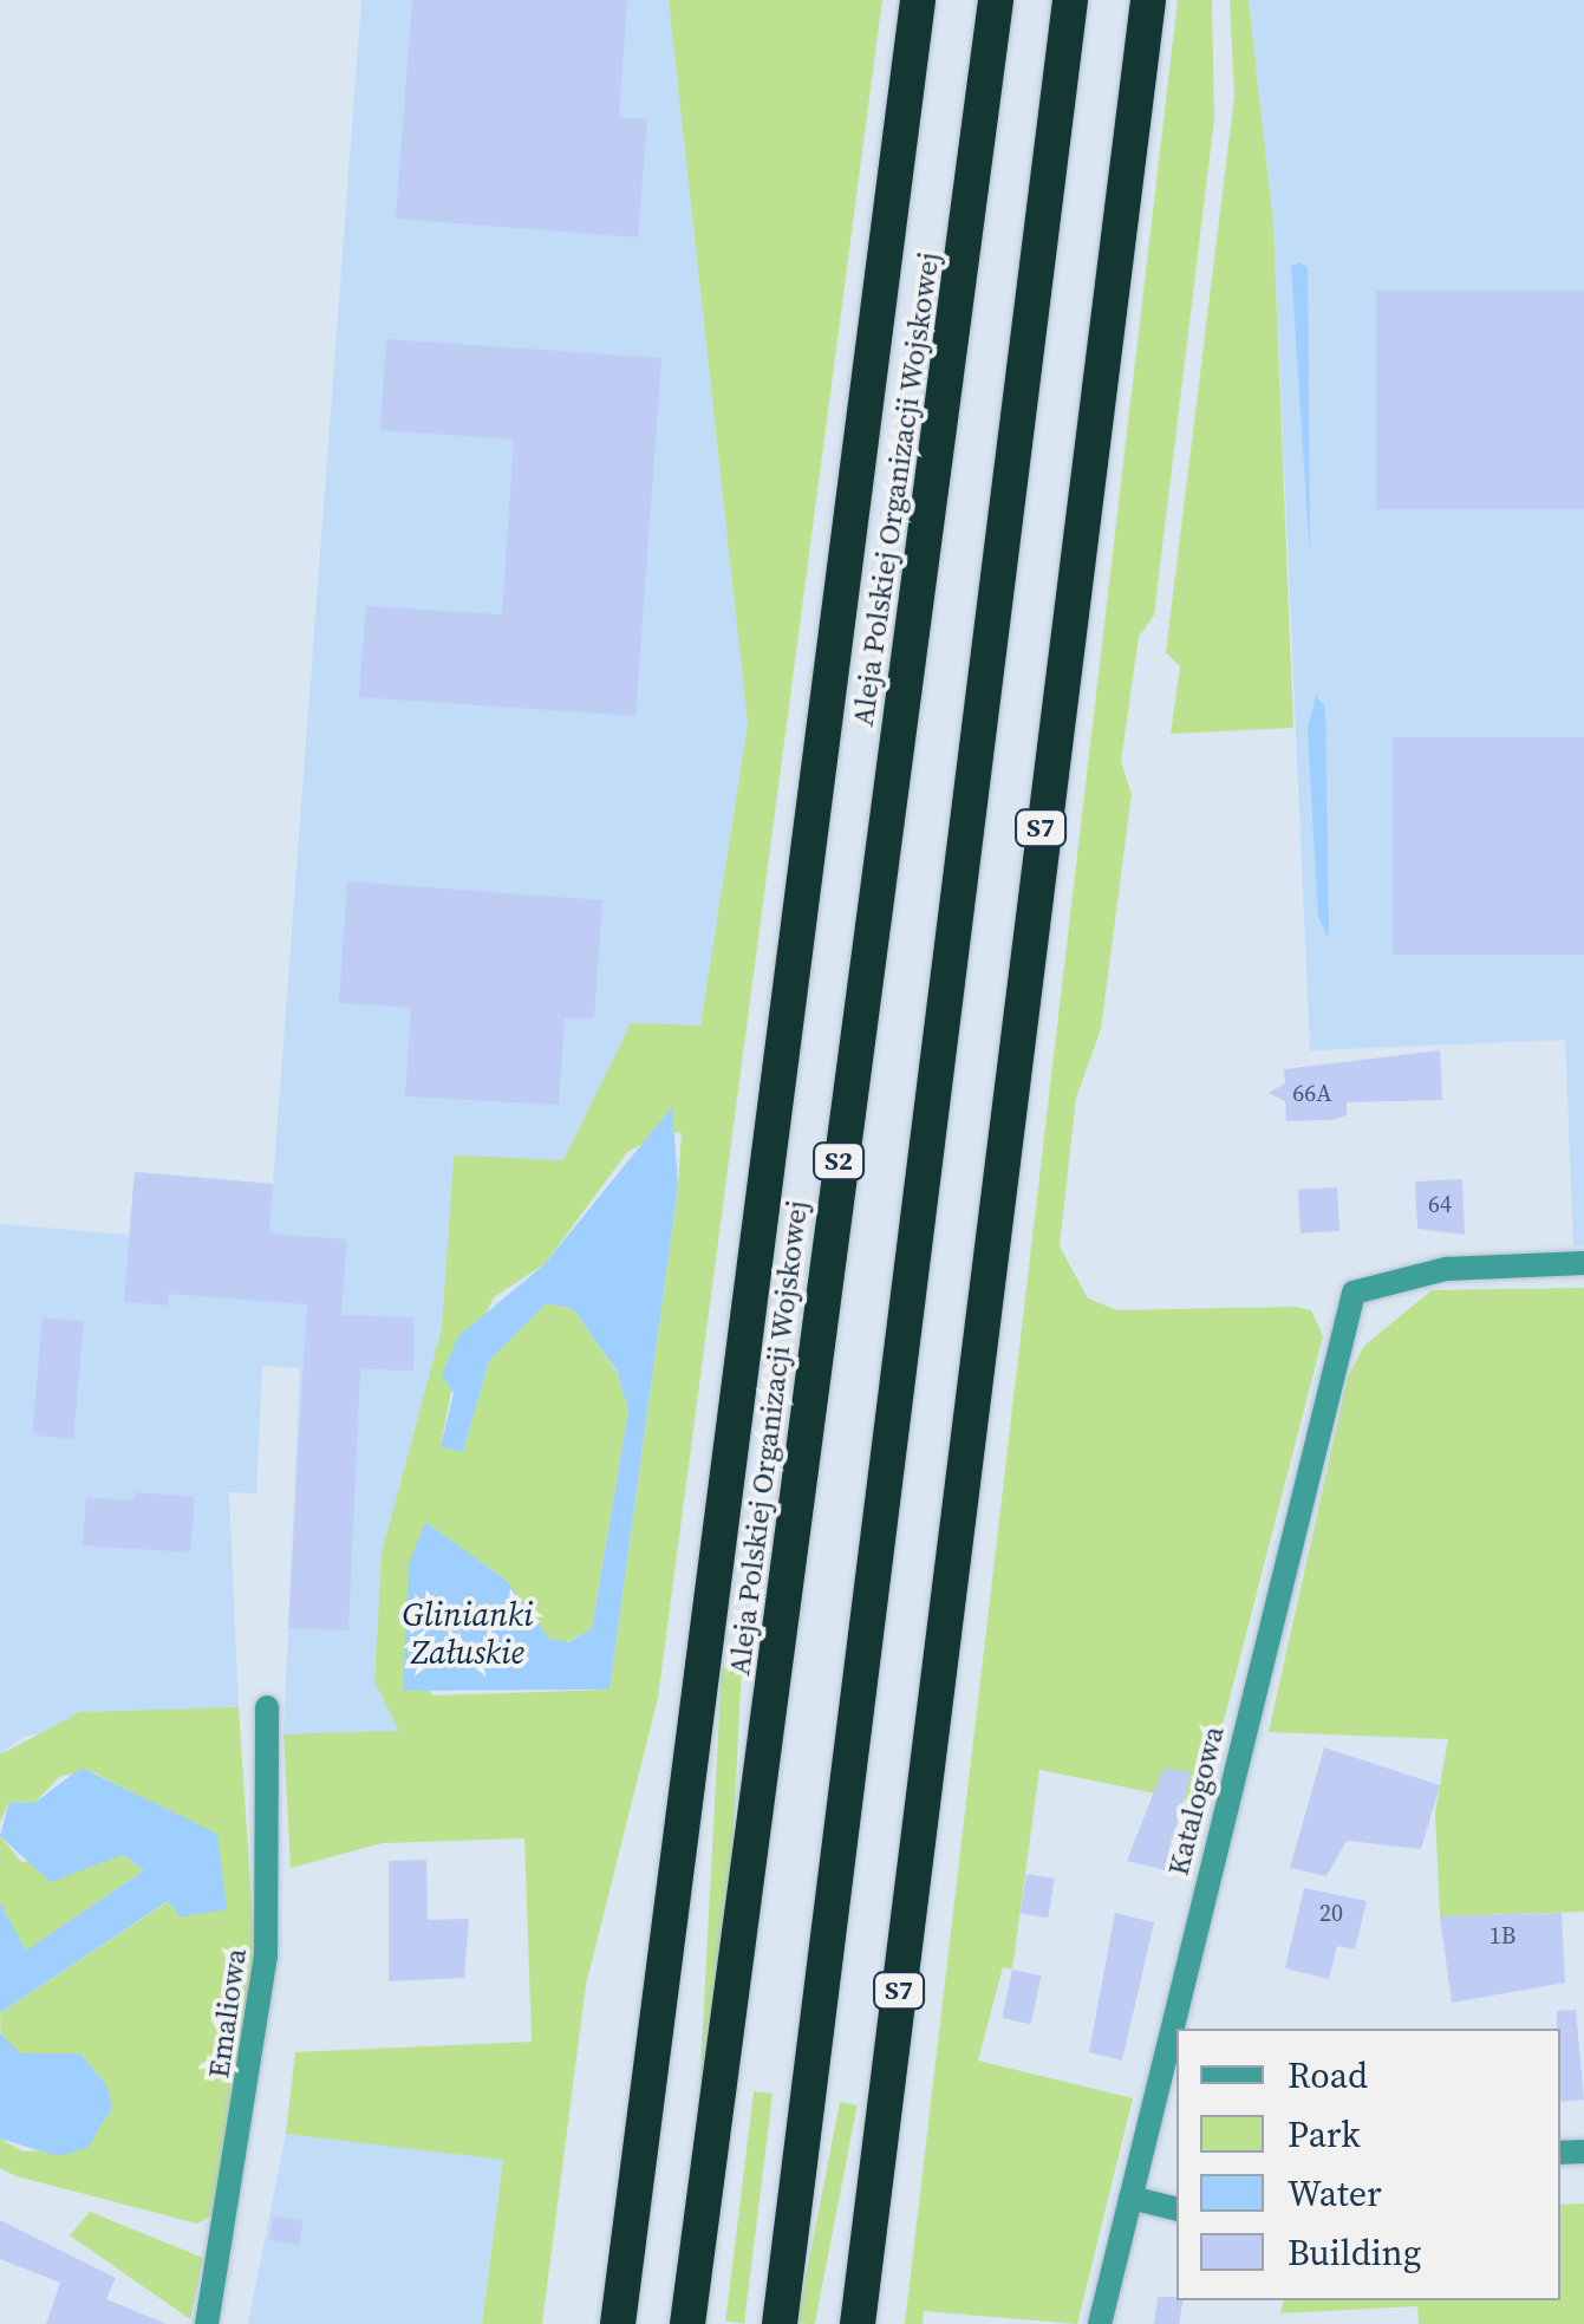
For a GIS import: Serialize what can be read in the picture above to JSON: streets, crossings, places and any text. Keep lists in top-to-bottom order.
{
  "streets": {
    "highway": ["Aleja Polskiej Organizacji Wojskowej", "S7", "S2"],
    "street": ["Katalogowa", "Emaliowa"]
  },
  "water": ["Glinianki Załuskie"],
  "house_numbers": [
    "66A",
    "64",
    "20",
    "1B"
  ],
  "legend": [
    "Road",
    "Park",
    "Water",
    "Building"
  ]
}
